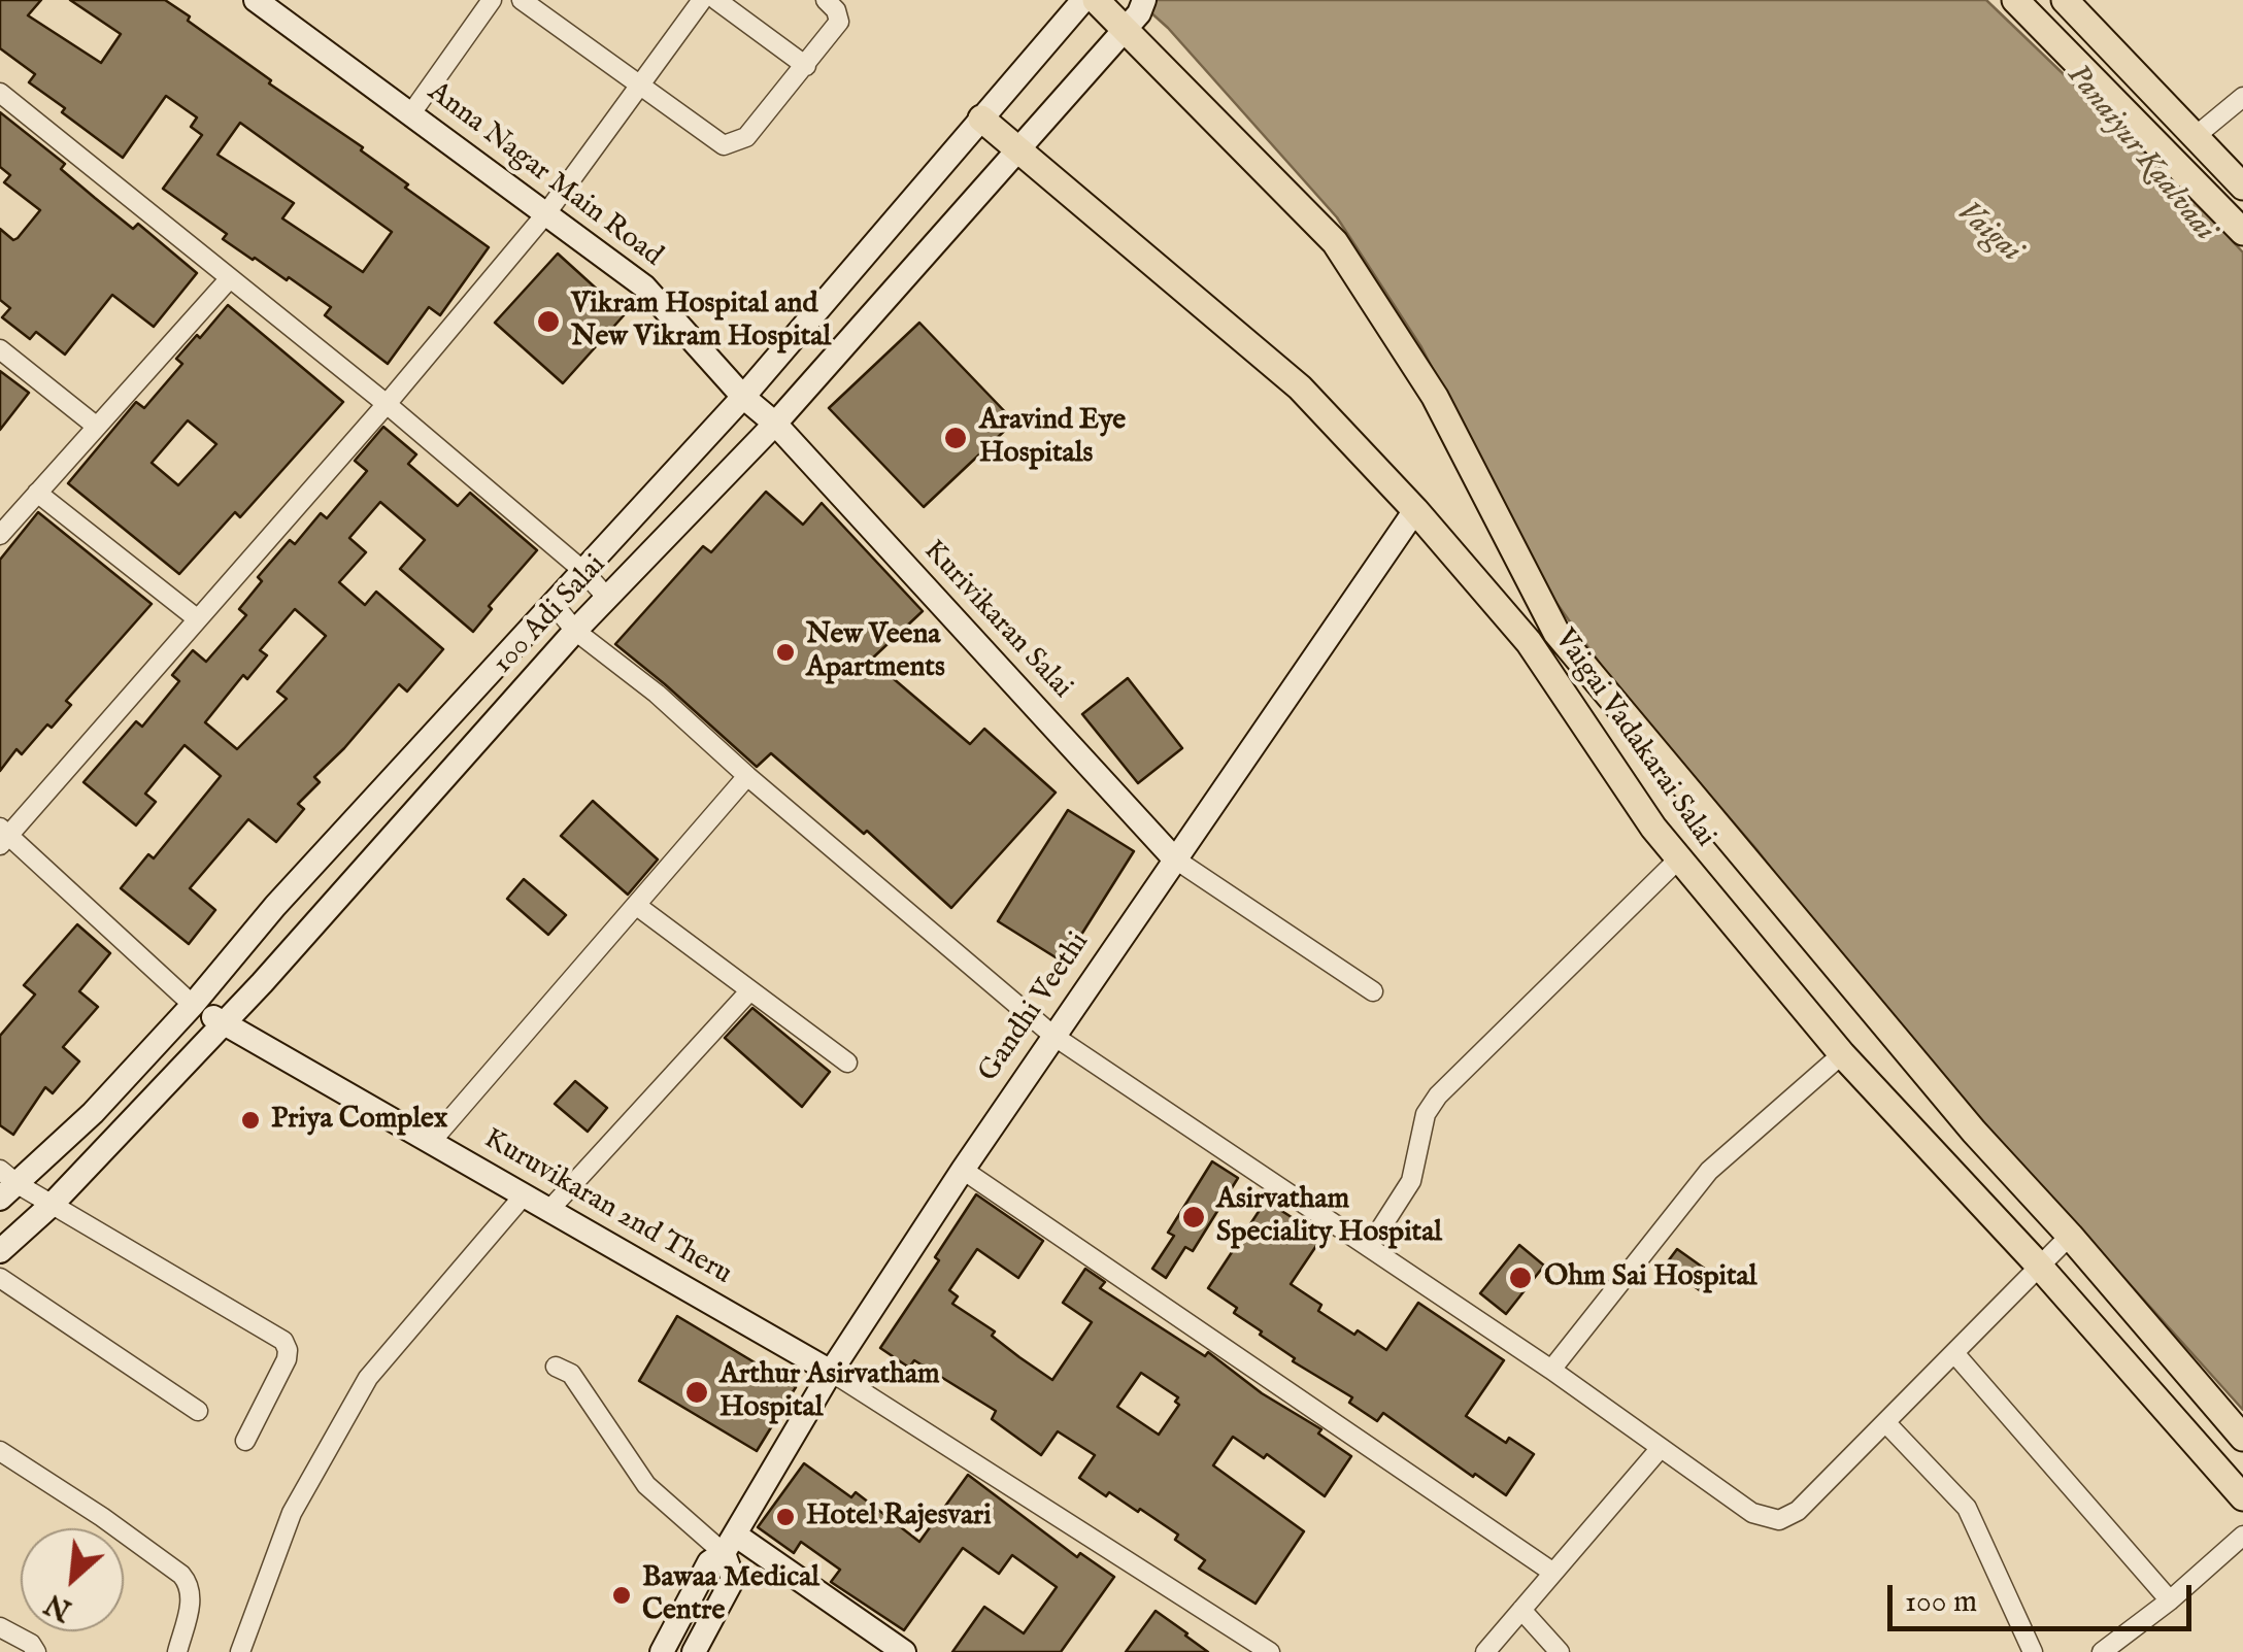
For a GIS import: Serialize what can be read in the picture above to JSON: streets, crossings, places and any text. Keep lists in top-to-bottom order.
{
  "streets": {
    "main road": ["Vaigai Vadakarai Salai"],
    "street": [
      "Anna Nagar Main Road",
      "100 Adi Salai",
      "Kurivikaran Salai",
      "Gandhi Veethi",
      "Kuruvikaran 2nd Theru"
    ]
  },
  "crossings": [
    ["Anna Nagar Main Road", "100 Adi Salai"],
    ["Anna Nagar Main Road", "Kurivikaran Salai"],
    ["100 Adi Salai", "Kurivikaran Salai"],
    ["100 Adi Salai", "Vaigai Vadakarai Salai"],
    ["100 Adi Salai", "Kuruvikaran 2nd Theru"],
    ["Kurivikaran Salai", "Gandhi Veethi"],
    ["Vaigai Vadakarai Salai", "Gandhi Veethi"],
    ["Gandhi Veethi", "Kuruvikaran 2nd Theru"]
  ],
  "water": ["Panaiyur Kaalvaai", "Vaigai"],
  "places": [
    "Vikram Hospital and New Vikram Hospital",
    "Aravind Eye Hospitals",
    "New Veena Apartments",
    "Priya Complex",
    "Asirvatham Speciality Hospital",
    "Ohm Sai Hospital",
    "Arthur Asirvatham Hospital",
    "Hotel Rajesvari",
    "Bawaa Medical Centre"
  ],
  "scale_bar": "100 m",
  "north": "bottom left"
}
